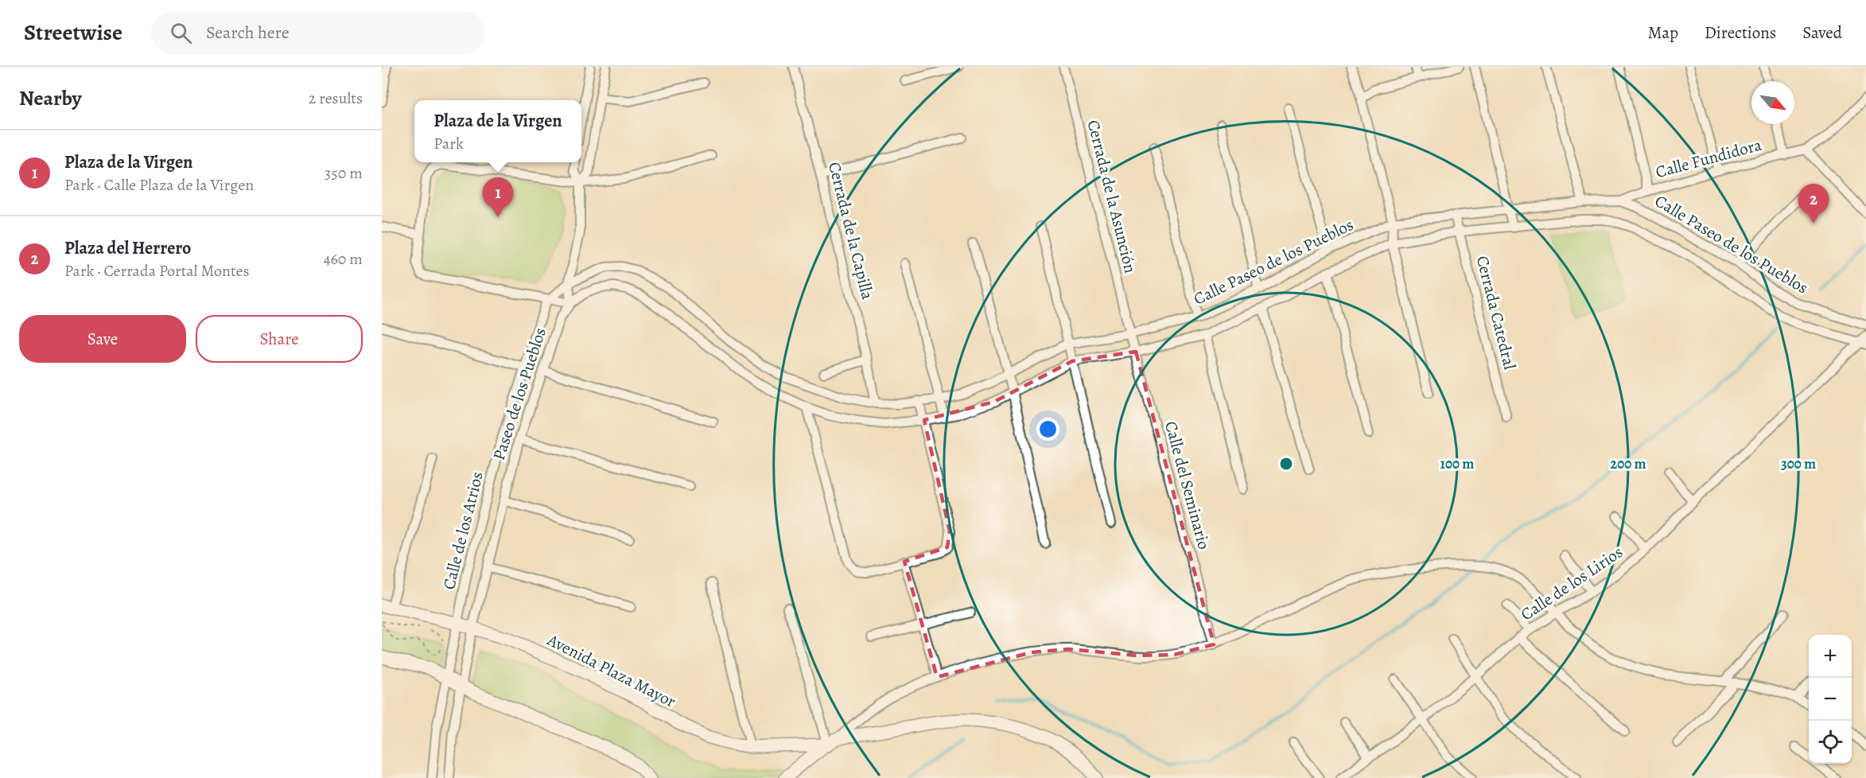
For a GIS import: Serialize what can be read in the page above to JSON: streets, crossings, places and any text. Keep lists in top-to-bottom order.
{
  "streets": {
    "street": [
      "Calle Fundidora",
      "Cerrada de la Asunción",
      "Cerrada de la Capilla",
      "Calle Paseo de los Pueblos",
      "Cerrada Catedral",
      "Paseo de los Pueblos",
      "Calle del Seminario",
      "Calle de los Atrios",
      "Calle de los Lirios",
      "Avenida Plaza Mayor"
    ]
  },
  "crossings": [
    ["Calle Fundidora", "Calle Paseo de los Pueblos"],
    ["Cerrada de la Asunción", "Calle Paseo de los Pueblos"],
    ["Cerrada de la Asunción", "Calle del Seminario"],
    ["Cerrada de la Capilla", "Calle Paseo de los Pueblos"],
    ["Calle Paseo de los Pueblos", "Cerrada Catedral"],
    ["Calle Paseo de los Pueblos", "Paseo de los Pueblos"],
    ["Calle Paseo de los Pueblos", "Calle del Seminario"],
    ["Calle Paseo de los Pueblos", "Calle de los Atrios"],
    ["Calle Paseo de los Pueblos", "Calle de los Lirios"],
    ["Paseo de los Pueblos", "Avenida Plaza Mayor"],
    ["Calle de los Atrios", "Avenida Plaza Mayor"]
  ],
  "north": "bottom right",
  "page": {
    "header": "Streetwise",
    "search": "Search here",
    "nav": ["Map", "Directions", "Saved"],
    "heading": ["Nearby", "2 results"],
    "popup": ["Plaza de la Virgen", "Park"],
    "list": [
      {
        "mark": "1",
        "name": "Plaza de la Virgen",
        "note": "Park · Calle Plaza de la Virgen",
        "value": "350 m"
      },
      {
        "mark": "2",
        "name": "Plaza del Herrero",
        "note": "Park · Cerrada Portal Montes",
        "value": "460 m"
      }
    ],
    "pins": ["1", "2"],
    "buttons": ["Save", "Share"],
    "map_buttons": ["+", "−"]
  },
  "rings": ["100 m", "200 m", "300 m"]
}
